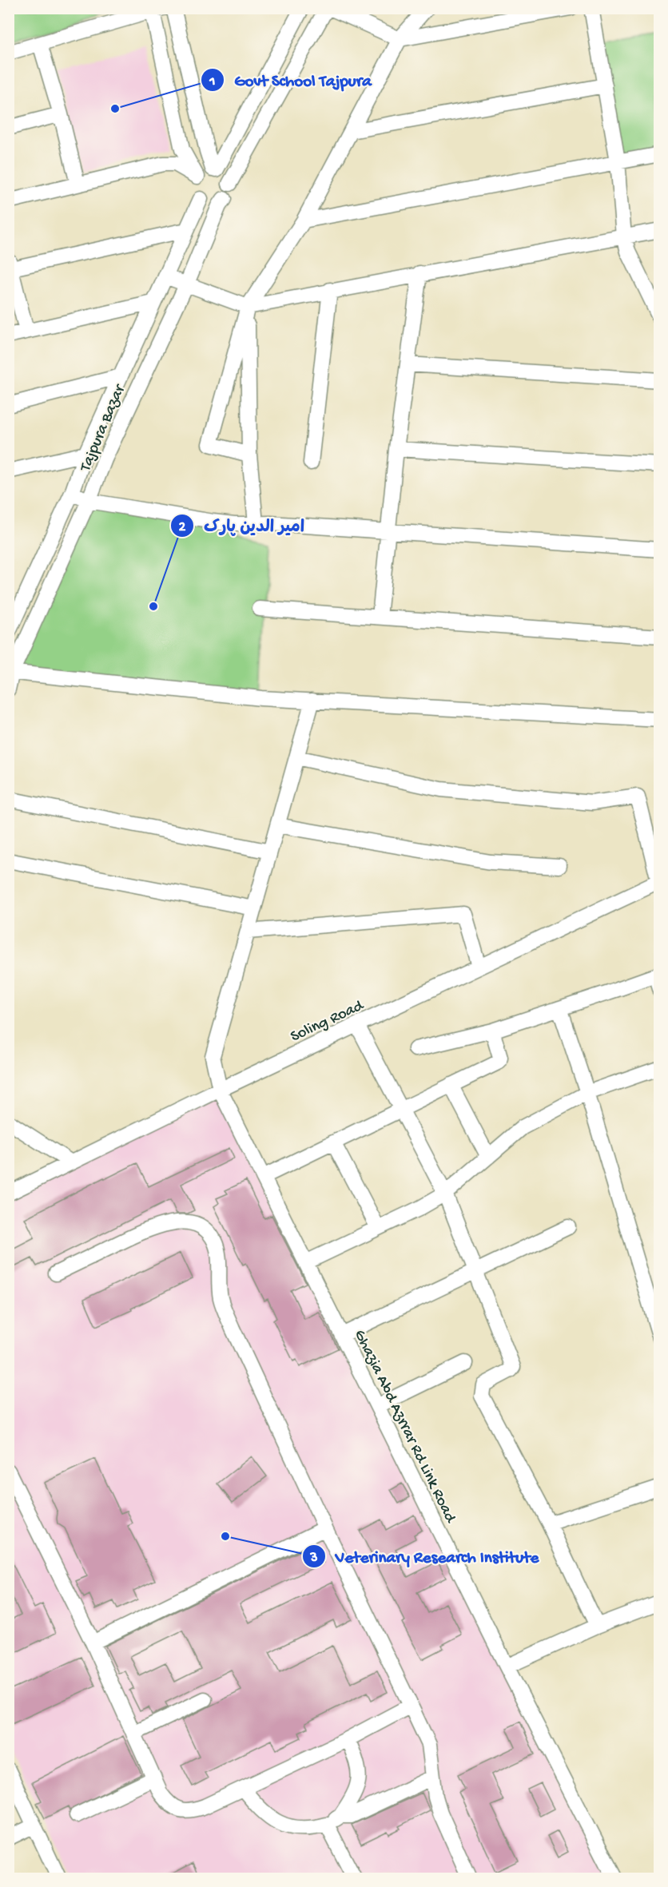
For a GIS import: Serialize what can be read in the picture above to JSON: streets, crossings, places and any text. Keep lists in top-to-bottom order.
{
  "streets": {
    "street": ["Tajpura Bazar", "Soling Road", "Ghazia Abd Azrrar Rd Link Road"]
  },
  "crossings": [
    ["Soling Road", "Ghazia Abd Azrrar Rd Link Road"]
  ],
  "places": ["Govt School Tajpura", "امیر الدین پارک", "Veterinary Research Institute"]
}
